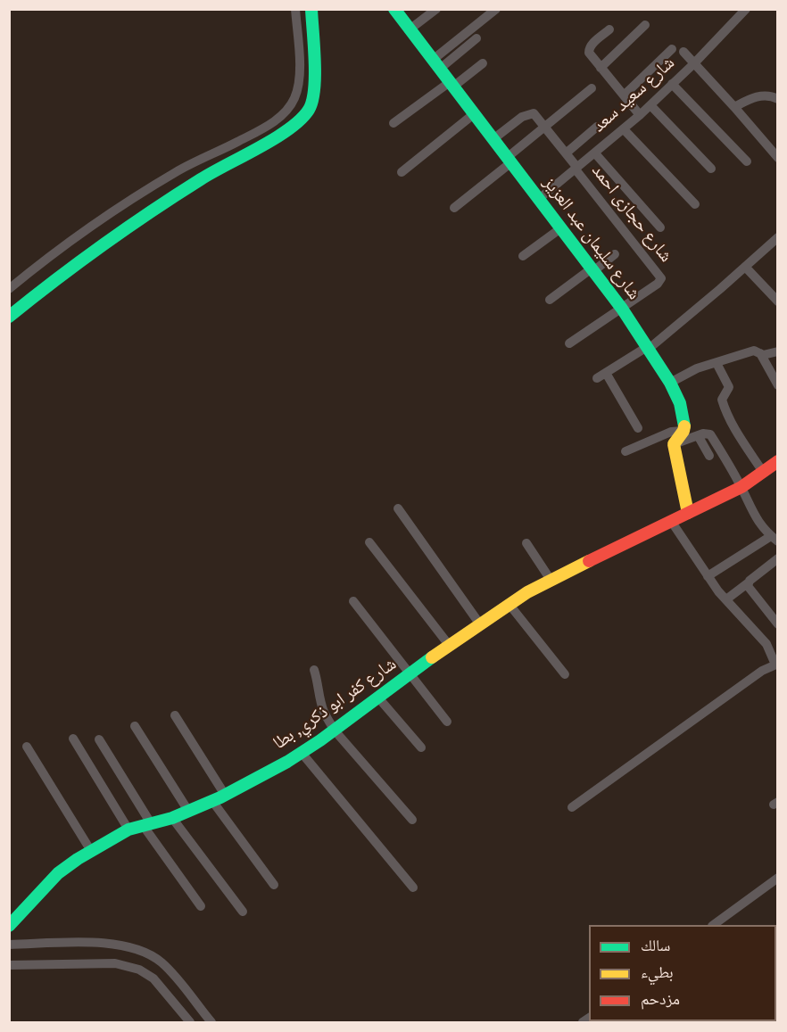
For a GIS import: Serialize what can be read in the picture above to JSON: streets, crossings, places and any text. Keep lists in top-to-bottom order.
{
  "streets": {
    "street": [
      "شارع سعيد سعد",
      "شارع حجازى احمد",
      "شارع سليمان عبد العزيز",
      "شارع كفر ابو ذكري, بطا"
    ]
  },
  "crossings": [
    ["شارع سعيد سعد", "شارع حجازى احمد"],
    ["شارع سعيد سعد", "شارع سليمان عبد العزيز"],
    ["شارع حجازى احمد", "شارع سليمان عبد العزيز"]
  ],
  "legend": ["سالك", "بطيء", "مزدحم"]
}
